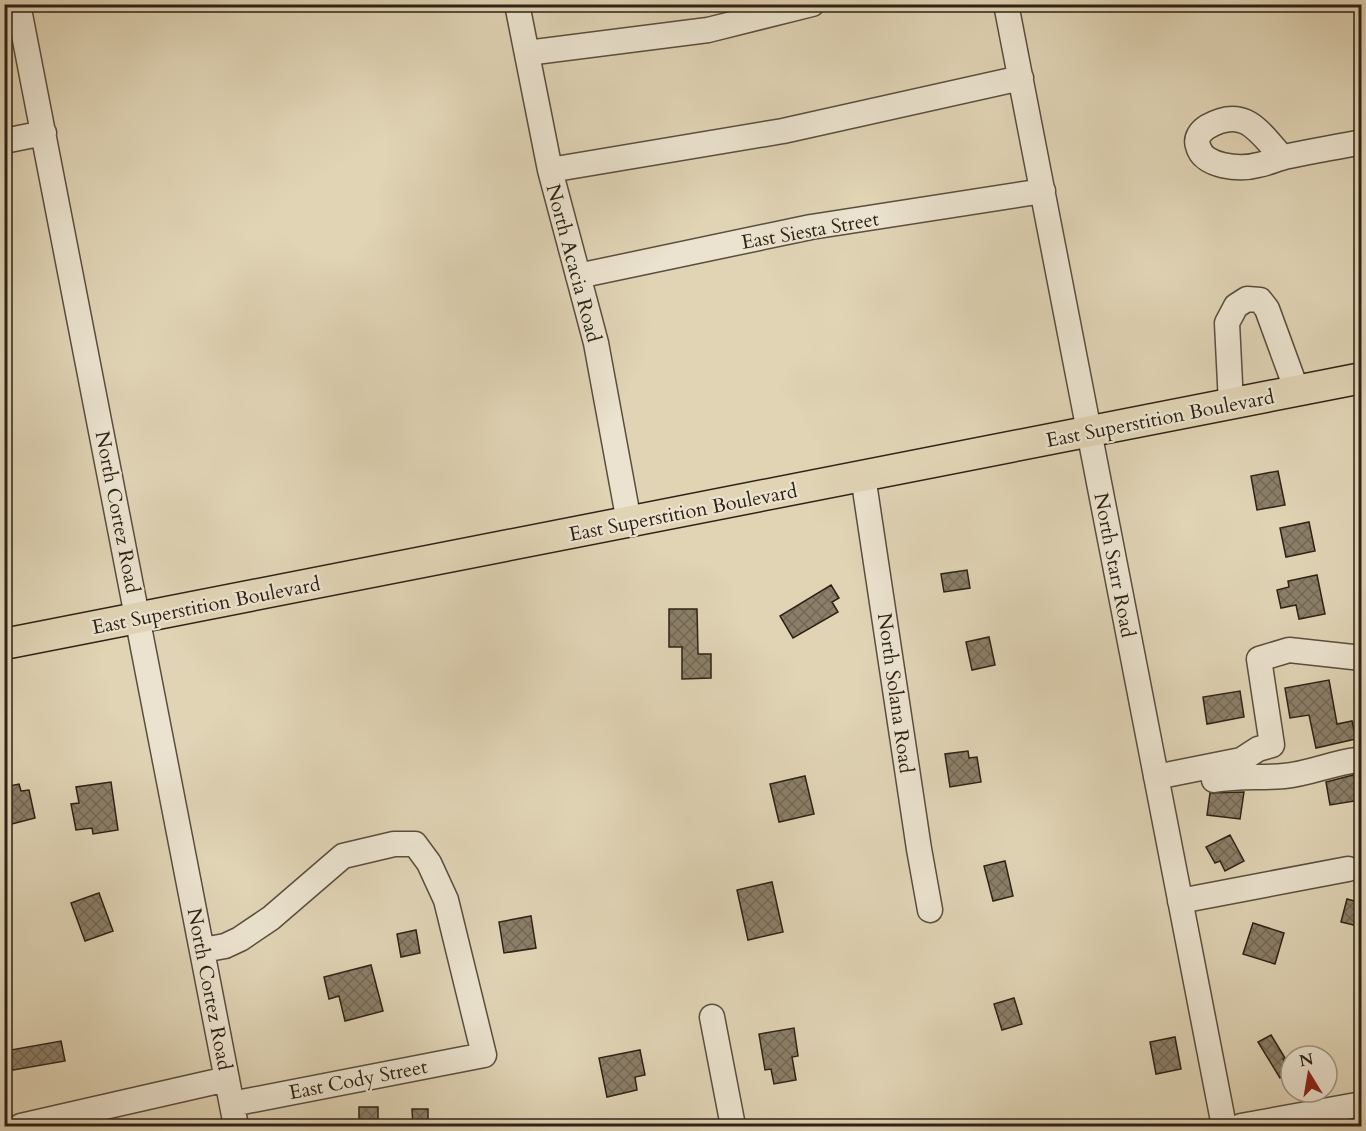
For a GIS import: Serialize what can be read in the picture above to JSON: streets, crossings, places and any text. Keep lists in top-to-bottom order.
{
  "streets": {
    "main road": ["East Superstition Boulevard"],
    "street": [
      "East Siesta Street",
      "North Acacia Road",
      "North Cortez Road",
      "North Starr Road",
      "North Solana Road",
      "East Cody Street"
    ]
  },
  "crossings": [
    ["East Siesta Street", "North Acacia Road"],
    ["East Siesta Street", "North Starr Road"],
    ["North Acacia Road", "East Superstition Boulevard"],
    ["East Superstition Boulevard", "North Cortez Road"],
    ["East Superstition Boulevard", "North Starr Road"],
    ["East Superstition Boulevard", "North Solana Road"],
    ["North Cortez Road", "East Cody Street"]
  ],
  "north": "top"
}
